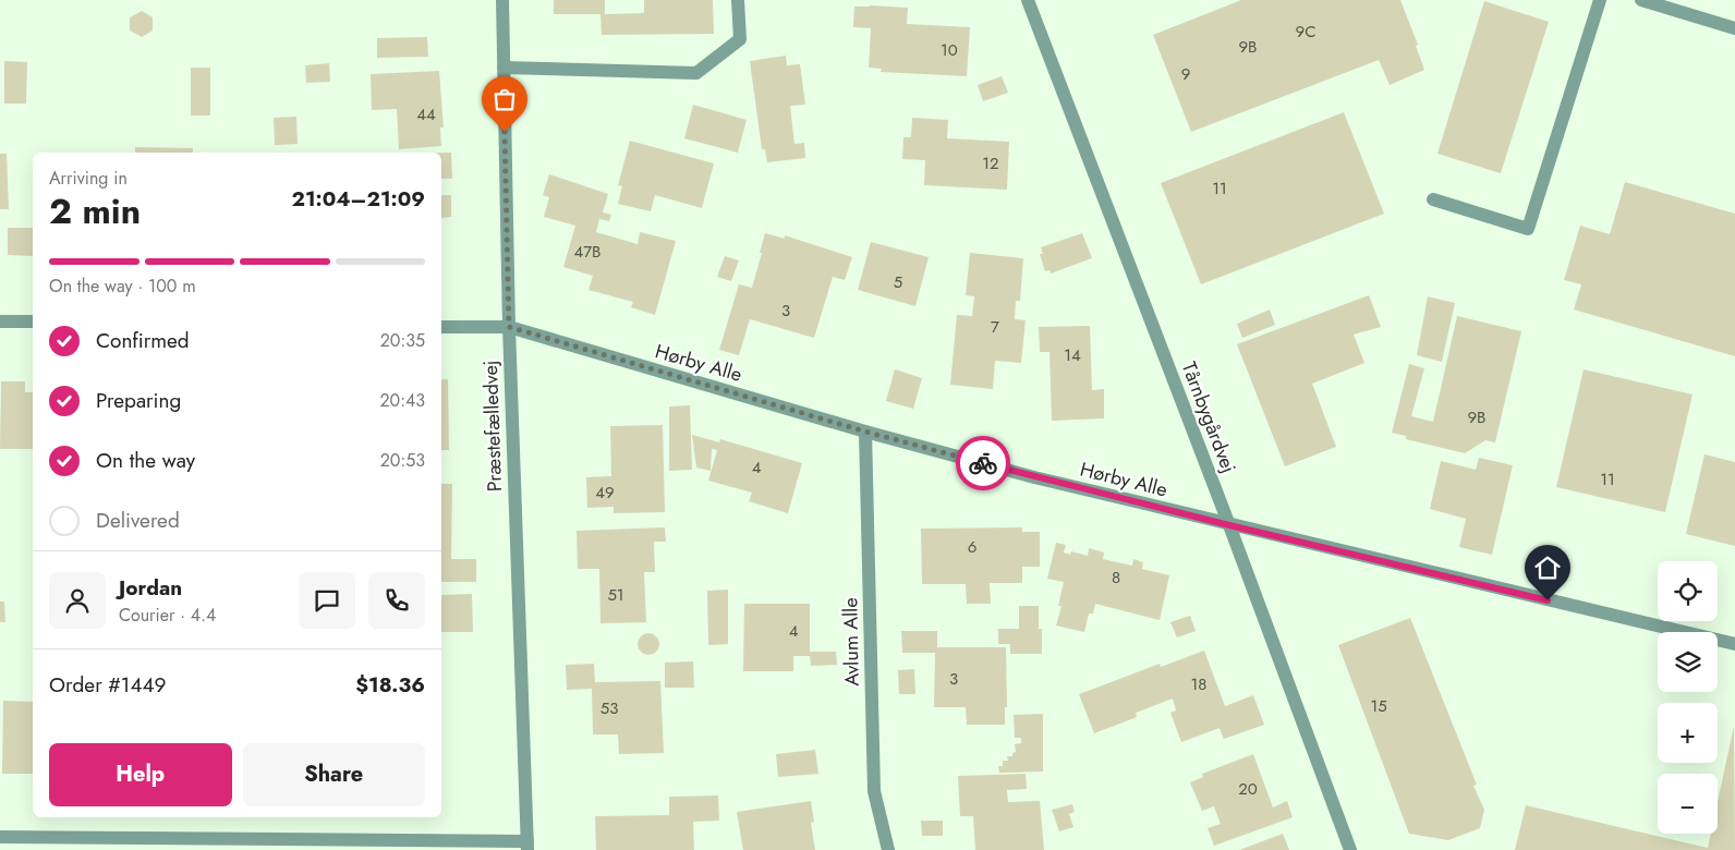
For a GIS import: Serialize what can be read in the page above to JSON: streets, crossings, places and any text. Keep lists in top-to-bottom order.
{
  "streets": {
    "street": [
      "Hørby Alle",
      "Tårnbygårdvej",
      "Præstefælledvej",
      "Avlum Alle"
    ]
  },
  "crossings": [
    ["Hørby Alle", "Tårnbygårdvej"],
    ["Hørby Alle", "Præstefælledvej"],
    ["Hørby Alle", "Avlum Alle"]
  ],
  "house_numbers": [
    "9C",
    "9B",
    "10",
    "9",
    "44",
    "12",
    "11",
    "47B",
    "5",
    "3",
    "7",
    "14",
    "9B",
    "4",
    "11",
    "49",
    "6",
    "8",
    "51",
    "4",
    "3",
    "18",
    "15",
    "53",
    "20"
  ],
  "page": {
    "heading": ["2 min", "Arriving in", "21:04–21:09"],
    "panel": [
      "Jordan",
      "Courier · 4.4",
      "Order #1449",
      "$18.36"
    ],
    "bar": "On the way · 100 m",
    "list": [
      ["Confirmed", "20:35"],
      ["Preparing", "20:43"],
      ["On the way", "20:53"],
      "Delivered"
    ],
    "map_buttons": ["+", "−"],
    "buttons": ["Help", "Share"]
  }
}
